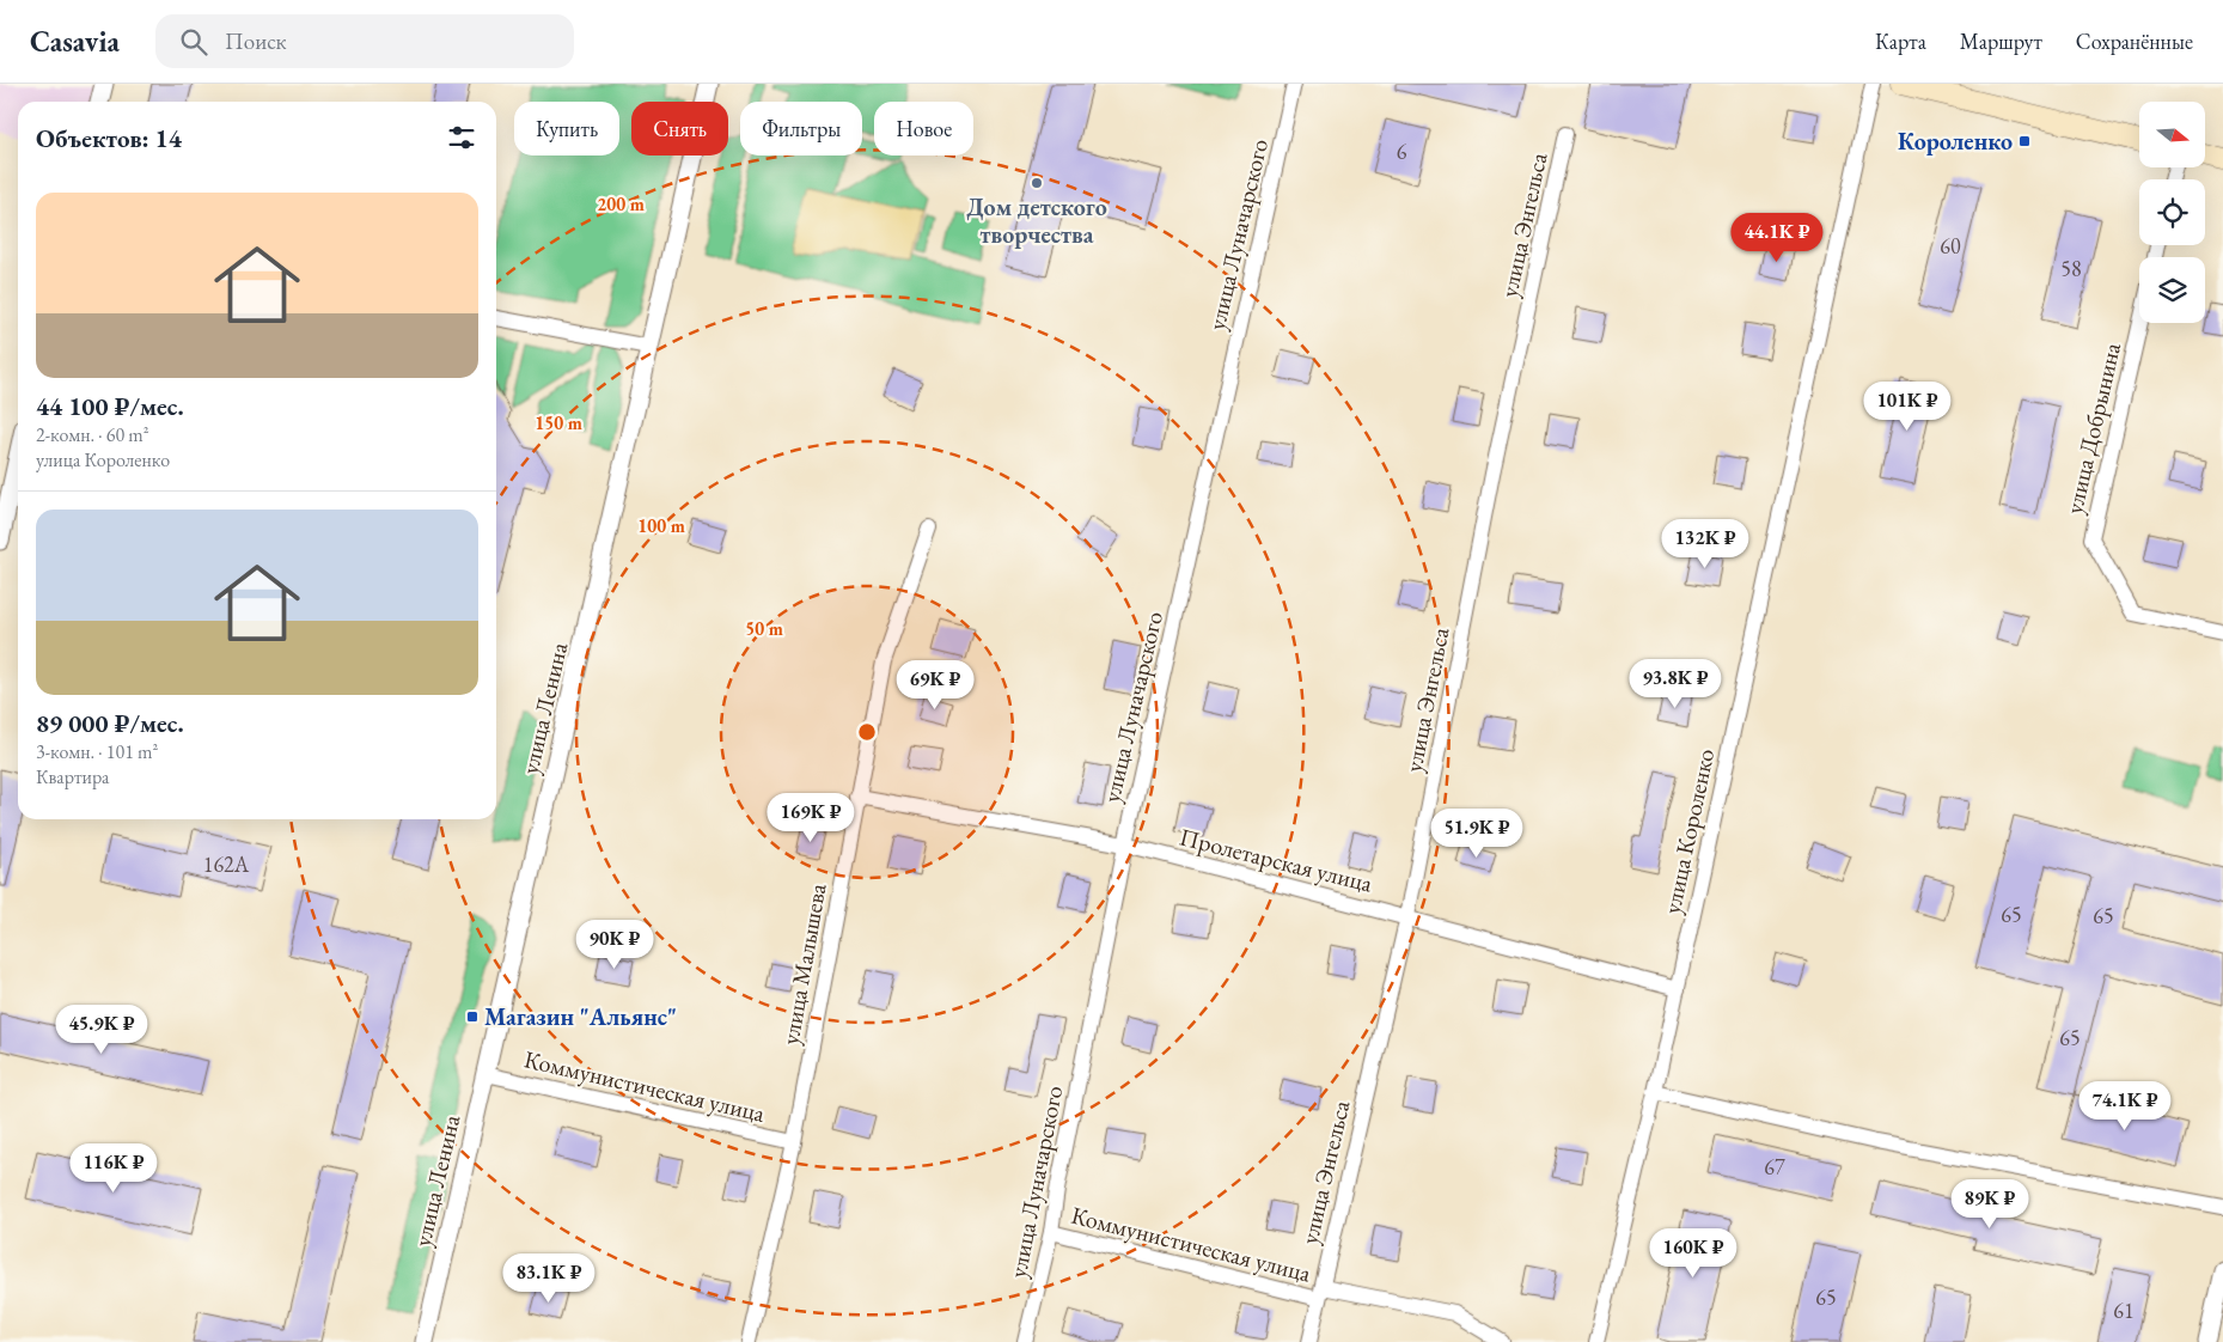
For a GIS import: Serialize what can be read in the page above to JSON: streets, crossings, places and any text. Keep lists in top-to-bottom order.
{
  "streets": {
    "street": [
      "улица Энгельса",
      "улица Луначарского",
      "улица Добрынина",
      "улица Ленина",
      "улица Короленко",
      "Пролетарская улица",
      "улица Малышева",
      "Коммунистическая улица"
    ]
  },
  "crossings": [
    ["улица Энгельса", "Пролетарская улица"],
    ["улица Энгельса", "Коммунистическая улица"],
    ["улица Луначарского", "Пролетарская улица"],
    ["улица Луначарского", "Коммунистическая улица"],
    ["улица Ленина", "Коммунистическая улица"],
    ["улица Короленко", "Пролетарская улица"],
    ["Пролетарская улица", "улица Малышева"],
    ["улица Малышева", "Коммунистическая улица"]
  ],
  "places": {
    "transit": ["Короленко", "Магазин \"Альянс\""],
    "other": ["Дом детского творчества"]
  },
  "house_numbers": [
    "6",
    "60",
    "58",
    "162А",
    "65",
    "65",
    "65",
    "67",
    "65",
    "61"
  ],
  "north": "right",
  "page": {
    "header": "Casavia",
    "search": "Поиск",
    "nav": ["Карта", "Маршрут", "Сохранённые"],
    "chip": [
      "Купить",
      "Снять",
      "Фильтры",
      "Новое"
    ],
    "heading": "Объектов: 14",
    "list": [
      {
        "name": "44 100 ₽/мес.",
        "note": "2-комн. · 60 m² · улица Короленко"
      },
      {
        "name": "89 000 ₽/мес.",
        "note": "3-комн. · 101 m² · Квартира"
      }
    ],
    "price": [
      "44.1K ₽",
      "101K ₽",
      "132K ₽",
      "93.8K ₽",
      "69K ₽",
      "169K ₽",
      "51.9K ₽",
      "90K ₽",
      "45.9K ₽",
      "74.1K ₽",
      "116K ₽",
      "89K ₽",
      "160K ₽",
      "83.1K ₽"
    ]
  },
  "rings": [
    "200 m",
    "150 m",
    "100 m",
    "50 m"
  ]
}
